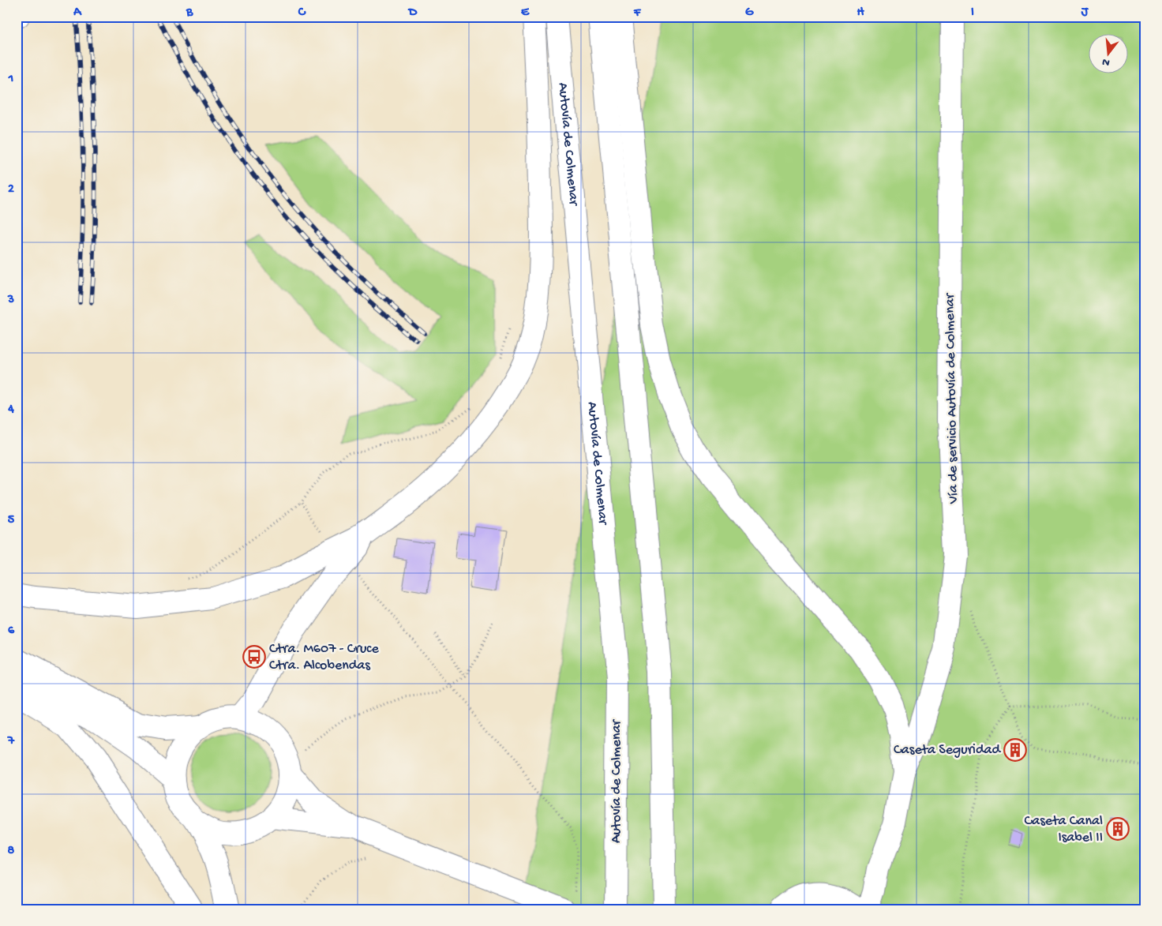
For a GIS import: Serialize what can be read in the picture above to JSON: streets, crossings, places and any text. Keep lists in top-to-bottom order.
{
  "streets": {
    "main road": ["Autovía de Colmenar", "Vía de servicio Autovía de Colmenar"]
  },
  "places": {
    "bus stop": ["Ctra. M607 - Cruce Ctra. Alcobendas"],
    "building": ["Caseta Seguridad", "Caseta Canal Isabel II"]
  },
  "north": "bottom",
  "grid": {
    "columns": [
      "A",
      "B",
      "C",
      "D",
      "E",
      "F",
      "G",
      "H",
      "I",
      "J"
    ],
    "rows": [
      "1",
      "2",
      "3",
      "4",
      "5",
      "6",
      "7",
      "8"
    ]
  }
}
